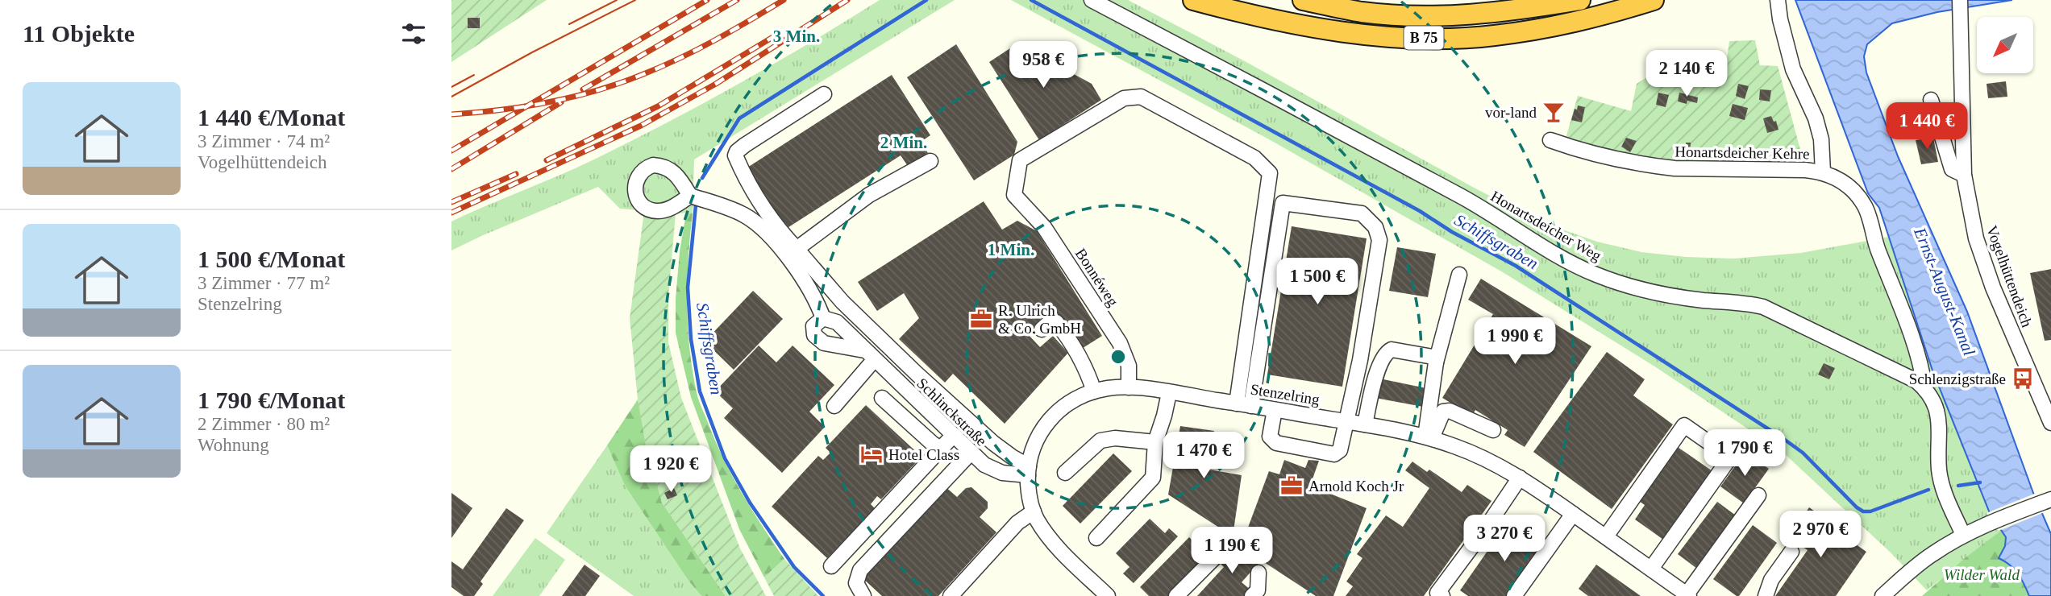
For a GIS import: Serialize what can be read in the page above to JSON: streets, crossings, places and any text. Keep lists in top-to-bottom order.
{
  "streets": {
    "highway": ["B 75"],
    "street": [
      "Honartsdeicher Kehre",
      "Honartsdeicher Weg",
      "Vogelhüttendeich",
      "Bonnéweg",
      "Stenzelring",
      "Schlinckstraße"
    ]
  },
  "crossings": [
    ["Honartsdeicher Kehre", "Honartsdeicher Weg"],
    ["Bonnéweg", "Stenzelring"],
    ["Stenzelring", "Schlinckstraße"]
  ],
  "water": ["Schiffsgraben", "Ernst-August-Kanal"],
  "parks": ["Wilder Wald"],
  "places": {
    "bar": ["vor-land"],
    "office": ["R. Ulrich & Co. GmbH", "Arnold Koch Jr"],
    "bus stop": ["Schlenzigstraße"],
    "hotel": ["Hotel Class"]
  },
  "north": "bottom left",
  "page": {
    "heading": "11 Objekte",
    "price": [
      "958 €",
      "2 140 €",
      "1 440 €",
      "1 500 €",
      "1 990 €",
      "1 790 €",
      "1 470 €",
      "1 920 €",
      "2 970 €",
      "3 270 €",
      "1 190 €"
    ],
    "list": [
      {
        "name": "1 440 €/Monat",
        "note": "3 Zimmer · 74 m² · Vogelhüttendeich"
      },
      {
        "name": "1 500 €/Monat",
        "note": "3 Zimmer · 77 m² · Stenzelring"
      },
      {
        "name": "1 790 €/Monat",
        "note": "2 Zimmer · 80 m² · Wohnung"
      }
    ]
  },
  "rings": ["3 Min.", "2 Min.", "1 Min."]
}
